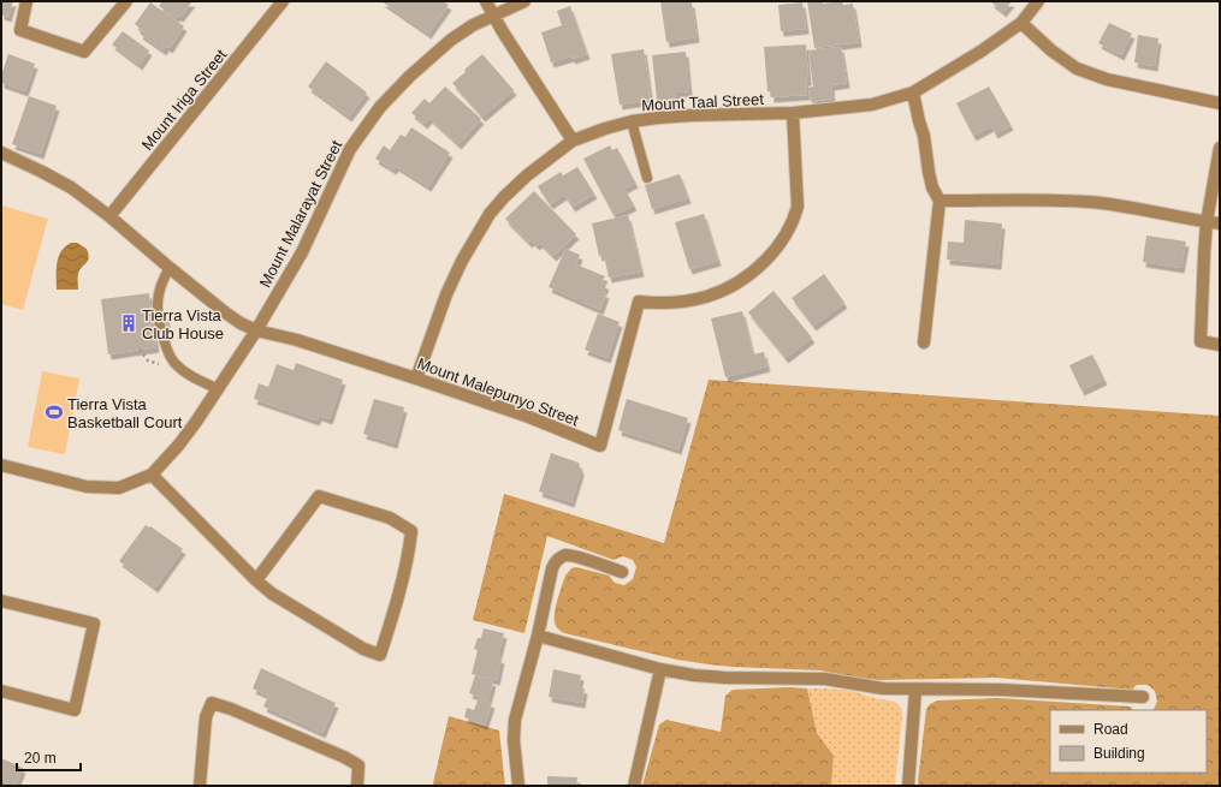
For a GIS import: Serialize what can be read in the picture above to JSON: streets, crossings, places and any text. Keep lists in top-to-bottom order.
{
  "streets": {
    "street": [
      "Mount Iriga Street",
      "Mount Taal Street",
      "Mount Malarayat Street",
      "Mount Malepunyo Street"
    ]
  },
  "crossings": [
    ["Mount Iriga Street", "Mount Malepunyo Street"],
    ["Mount Taal Street", "Mount Malepunyo Street"],
    ["Mount Malarayat Street", "Mount Malepunyo Street"]
  ],
  "places": {
    "building": ["Tierra Vista Club House"],
    "sports": ["Tierra Vista Basketball Court"]
  },
  "legend": ["Road", "Building"],
  "scale_bar": "20 m"
}
